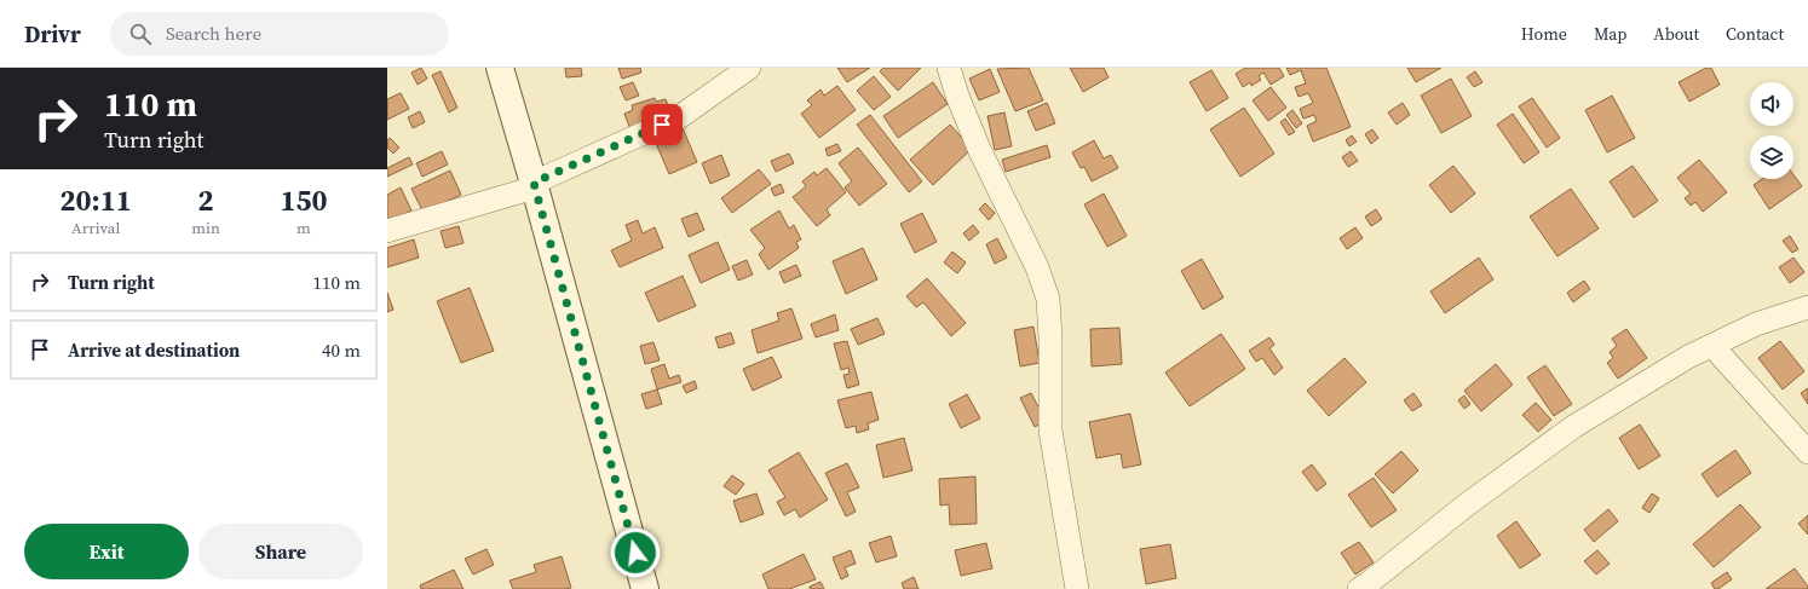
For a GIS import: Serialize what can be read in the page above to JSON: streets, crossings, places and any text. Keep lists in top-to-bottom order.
{
  "page": {
    "header": "Drivr",
    "search": "Search here",
    "nav": [
      "Home",
      "Map",
      "About",
      "Contact"
    ],
    "turn": ["110 m", "Turn right"],
    "eta": [
      "20:11",
      "Arrival",
      "2",
      "min",
      "150",
      "m"
    ],
    "list": [
      {
        "name": "Turn right",
        "value": "110 m"
      },
      {
        "name": "Arrive at destination",
        "value": "40 m"
      }
    ],
    "buttons": ["Exit", "Share"]
  }
}
